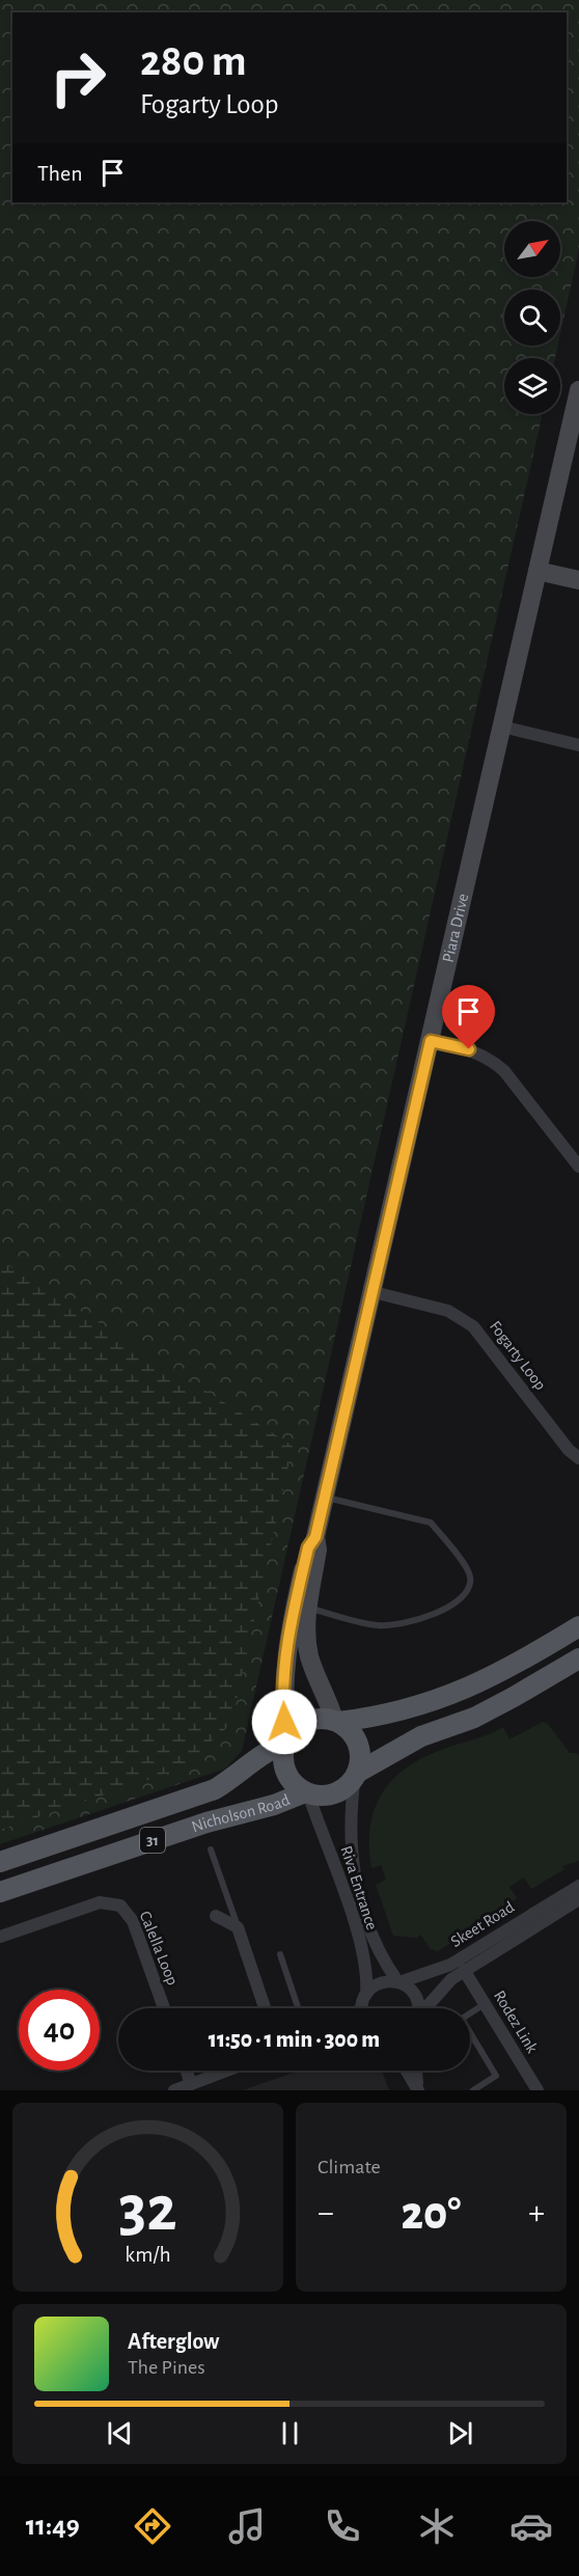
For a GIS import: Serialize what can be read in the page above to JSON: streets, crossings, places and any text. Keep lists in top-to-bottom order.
{
  "streets": {
    "main road": ["Nicholson Road", "31"],
    "street": [
      "Piara Drive",
      "Fogarty Loop",
      "Riva Entrance",
      "Skeet Road",
      "Calella Loop",
      "Rodez Link"
    ]
  },
  "crossings": [
    ["Piara Drive", "Fogarty Loop"],
    ["Piara Drive", "Nicholson Road"],
    ["Piara Drive", "31"],
    ["Piara Drive", "Riva Entrance"],
    ["Nicholson Road", "31"],
    ["Nicholson Road", "Riva Entrance"],
    ["31", "Riva Entrance"],
    ["Riva Entrance", "Skeet Road"],
    ["Skeet Road", "Rodez Link"]
  ],
  "north": "top right",
  "page": {
    "turn": ["280 m", "Fogarty Loop"],
    "then": "Then",
    "limit": "40",
    "trip": "11:50 · 1 min · 300 m",
    "tile": "Climate",
    "heat": ["−", "20°", "+"],
    "song": ["Afterglow", "The Pines"],
    "tabs": "11:49",
    "gauge": ["32", "km/h"]
  }
}
